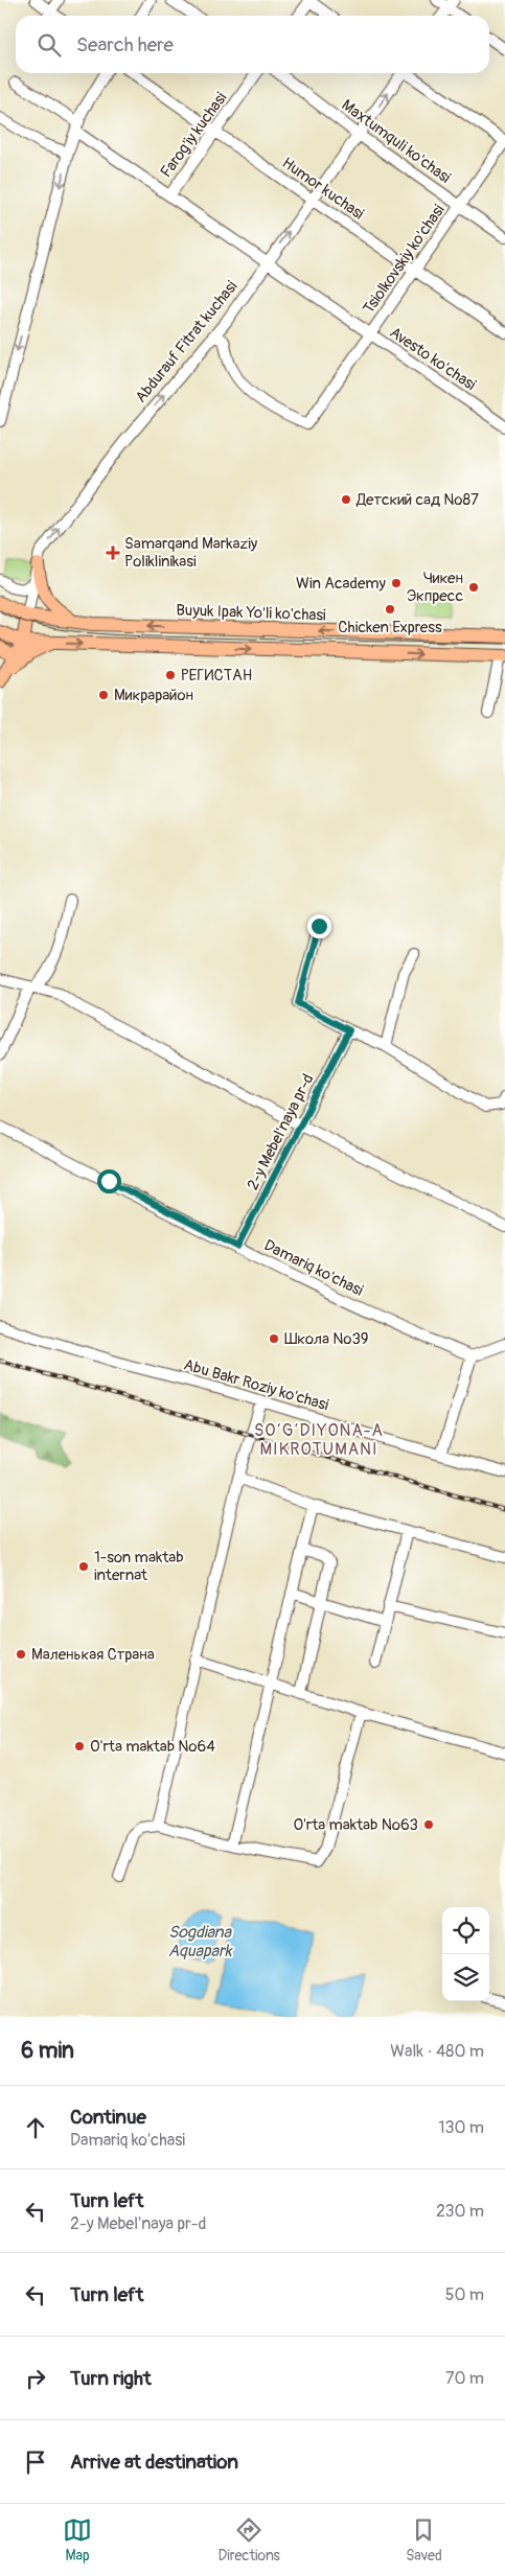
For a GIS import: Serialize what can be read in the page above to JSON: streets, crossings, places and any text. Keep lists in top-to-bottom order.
{
  "streets": {
    "main road": ["Buyuk Ipak Yo'li ko'chasi"],
    "street": [
      "Farog'iy kuchasi",
      "Maxtumquli ko'chasi",
      "Humor kuchasi",
      "Tsiolkovskiy ko'chasi",
      "Abdurauf Fitrat kuchasi",
      "Avesto ko'chasi",
      "2-y Mebel'naya pr-d",
      "Damariq ko'chasi",
      "Abu Bakr Roziy ko'chasi"
    ]
  },
  "crossings": [
    ["Farog'iy kuchasi", "Humor kuchasi"],
    ["Farog'iy kuchasi", "Avesto ko'chasi"],
    ["Maxtumquli ko'chasi", "Tsiolkovskiy ko'chasi"],
    ["Maxtumquli ko'chasi", "Abdurauf Fitrat kuchasi"],
    ["Humor kuchasi", "Tsiolkovskiy ko'chasi"],
    ["Humor kuchasi", "Abdurauf Fitrat kuchasi"],
    ["Tsiolkovskiy ko'chasi", "Abdurauf Fitrat kuchasi"],
    ["Tsiolkovskiy ko'chasi", "Avesto ko'chasi"],
    ["Abdurauf Fitrat kuchasi", "Avesto ko'chasi"],
    ["Abdurauf Fitrat kuchasi", "Buyuk Ipak Yo'li ko'chasi"],
    ["2-y Mebel'naya pr-d", "Damariq ko'chasi"]
  ],
  "one_way": ["Abdurauf Fitrat kuchasi"],
  "districts": ["SO‘G‘DIYONA-А MIKROTUMANI"],
  "water": ["Sogdiana Aquapark"],
  "places": {
    "other": [
      "Детский сад №87",
      "Win Academy",
      "Чикен Экпресс",
      "Chicken Express",
      "РЕГИСТАН",
      "Микрарайон",
      "Школа №39",
      "1-son maktab internat",
      "Маленькая Страна",
      "O'rta maktab №64",
      "O'rta maktab №63"
    ],
    "health": ["Samarqand Markaziy Poliklinikasi"]
  },
  "page": {
    "search": "Search here",
    "heading": ["6 min", "Walk · 480 m"],
    "list": [
      ["Continue", "Damariq ko'chasi", "130 m"],
      ["Turn left", "2-y Mebel'naya pr-d", "230 m"],
      ["Turn left", "50 m"],
      ["Turn right", "70 m"],
      "Arrive at destination"
    ],
    "nav": ["Map", "Directions", "Saved"]
  }
}
